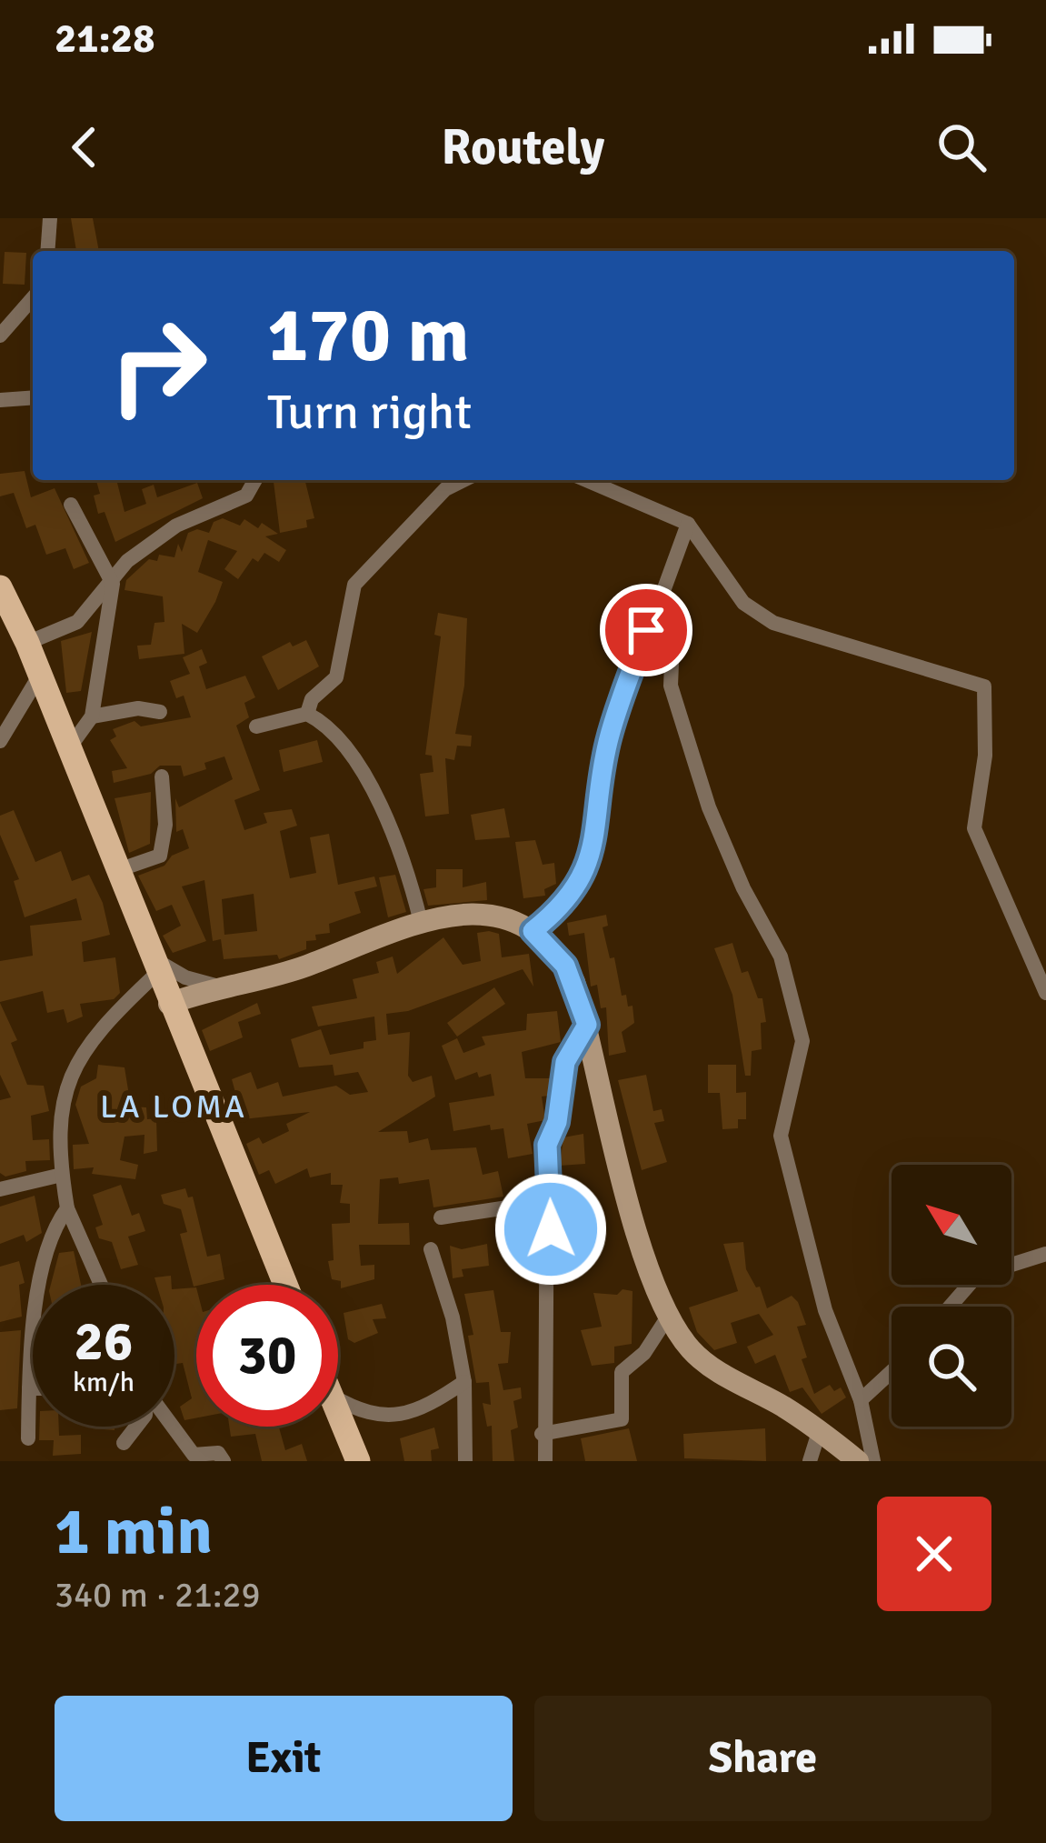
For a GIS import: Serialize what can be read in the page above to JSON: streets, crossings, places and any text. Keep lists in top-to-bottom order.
{
  "districts": ["LA LOMA"],
  "north": "top left",
  "page": {
    "status": "21:28",
    "header": "Routely",
    "turn": ["170 m", "Turn right"],
    "speed": "26 km/h",
    "limit": "30",
    "heading": ["1 min", "340 m · 21:29"],
    "buttons": ["Exit", "Share"]
  }
}
